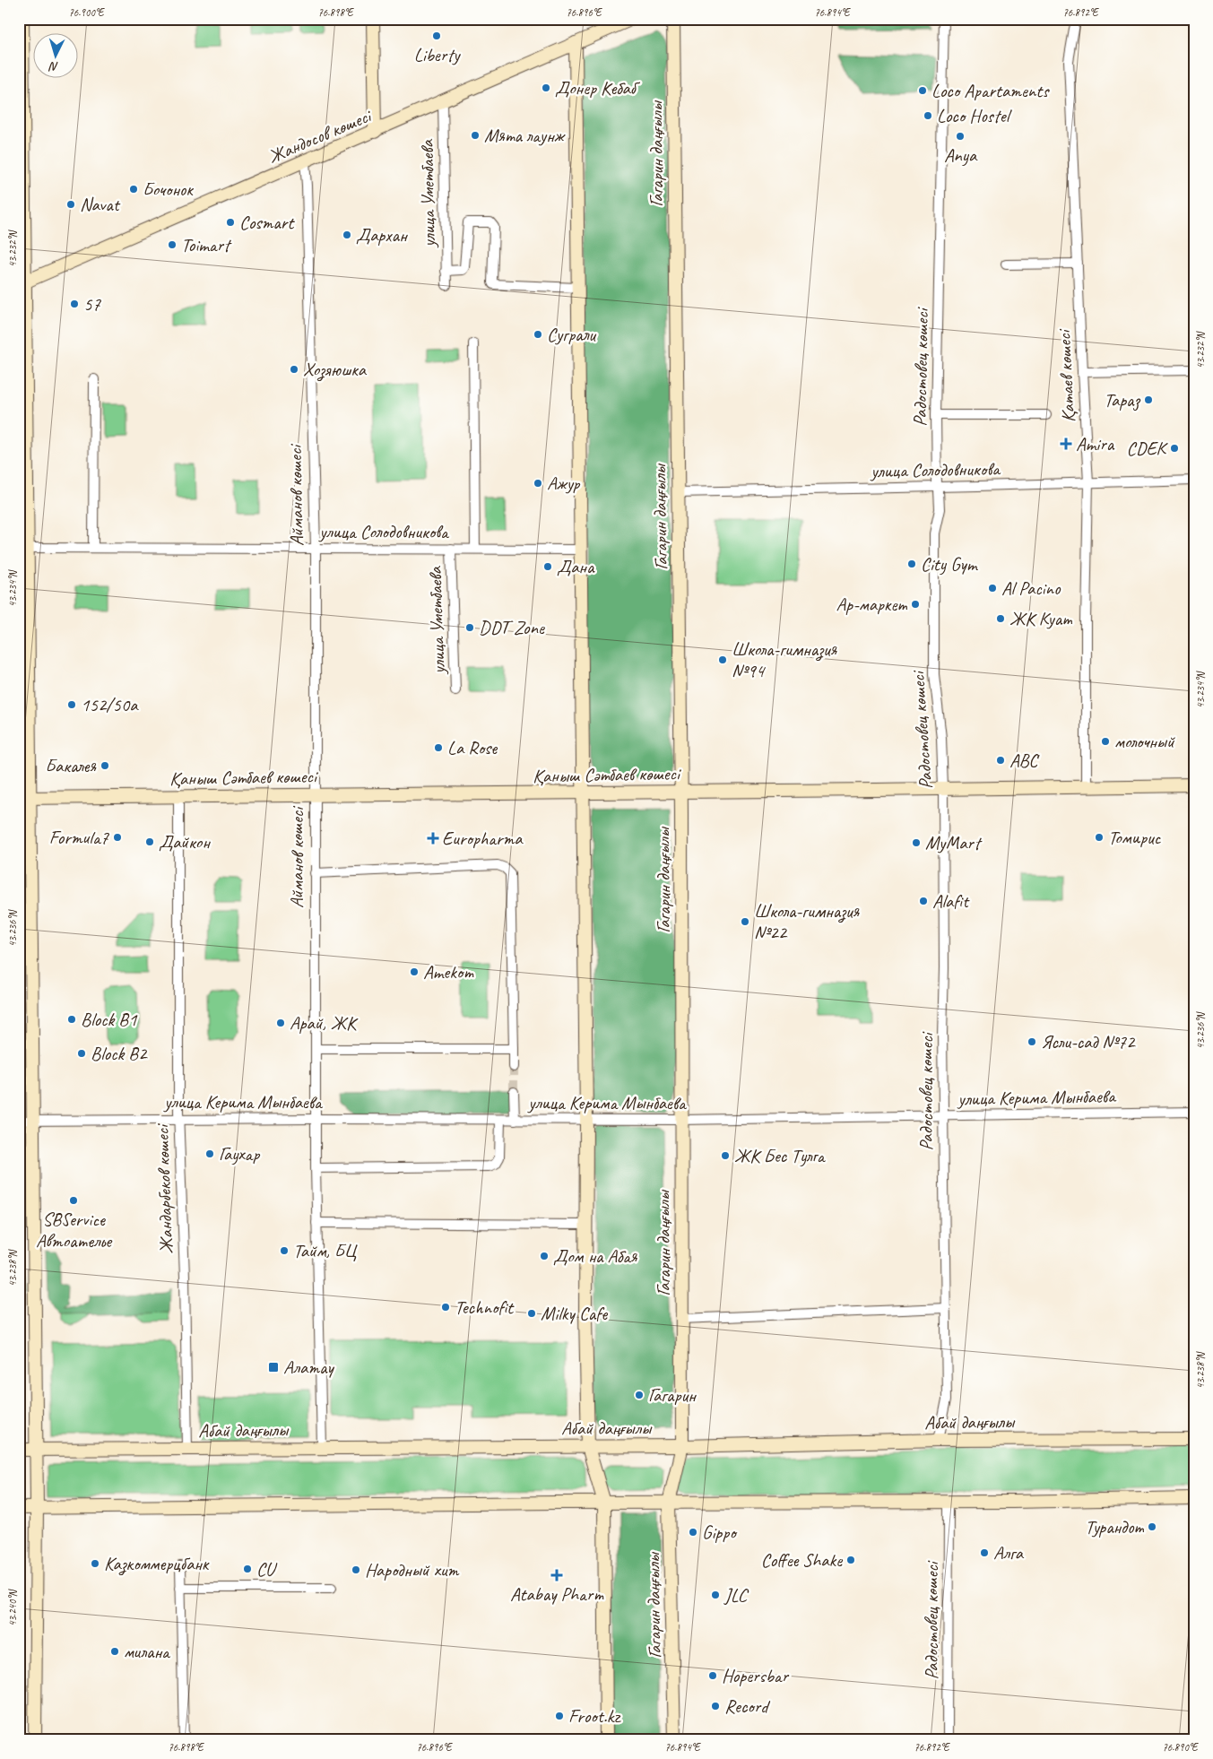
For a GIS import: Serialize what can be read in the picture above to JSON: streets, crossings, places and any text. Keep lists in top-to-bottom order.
{
  "streets": {
    "main road": [
      "Жандосов көшесі",
      "Гагарин даңғылы",
      "Қаныш Сәтбаев көшесі",
      "Абай даңғылы"
    ],
    "street": [
      "улица Уметбаева",
      "Радостовец көшесі",
      "Қатаев көшесі",
      "улица Солодовникова",
      "Айманов көшесі",
      "улица Керима Мынбаева",
      "Жандарбеков көшесі"
    ]
  },
  "crossings": [
    ["Жандосов көшесі", "улица Уметбаева"],
    ["Жандосов көшесі", "Айманов көшесі"],
    ["Гагарин даңғылы", "улица Солодовникова"],
    ["Гагарин даңғылы", "Қаныш Сәтбаев көшесі"],
    ["Гагарин даңғылы", "улица Керима Мынбаева"],
    ["Гагарин даңғылы", "Абай даңғылы"],
    ["улица Уметбаева", "улица Солодовникова"],
    ["Радостовец көшесі", "улица Солодовникова"],
    ["Радостовец көшесі", "Қаныш Сәтбаев көшесі"],
    ["Радостовец көшесі", "улица Керима Мынбаева"],
    ["Радостовец көшесі", "Абай даңғылы"],
    ["Қатаев көшесі", "улица Солодовникова"],
    ["Қатаев көшесі", "Қаныш Сәтбаев көшесі"],
    ["улица Солодовникова", "Айманов көшесі"],
    ["Айманов көшесі", "Қаныш Сәтбаев көшесі"],
    ["Айманов көшесі", "улица Керима Мынбаева"],
    ["Айманов көшесі", "Абай даңғылы"],
    ["Қаныш Сәтбаев көшесі", "Жандарбеков көшесі"],
    ["улица Керима Мынбаева", "Жандарбеков көшесі"],
    ["Жандарбеков көшесі", "Абай даңғылы"]
  ],
  "places": {
    "other": [
      "Liberty",
      "Донер Кебаб",
      "Loco Apartaments",
      "Loco Hostel",
      "Мята лаунж",
      "Anya",
      "Бочонок",
      "Navat",
      "Cosmart",
      "Дархан",
      "Toimart",
      "57",
      "Суграли",
      "Хозяюшка",
      "Тараз",
      "CDEK",
      "Ажур",
      "City Gym",
      "Дана",
      "Al Pacino",
      "Ар-маркет",
      "ЖК Куат",
      "DDT Zone",
      "Школа-гимназия №94",
      "152/50a",
      "молочный",
      "La Rose",
      "ABC",
      "Бакалея",
      "Formula7",
      "Томирис",
      "Дайкон",
      "MyMart",
      "Alafit",
      "Школа-гимназия №22",
      "Amekom",
      "Block B1",
      "Арай, ЖК",
      "Ясли-сад №72",
      "Block B2",
      "Гаухар",
      "ЖК Бес Тулга",
      "SBService Автоателье",
      "Тайм, БЦ",
      "Дом на Абая",
      "Technofit",
      "Milky Cafe",
      "Гагарин",
      "Турандот",
      "Gippo",
      "Алга",
      "Coffee Shake",
      "Казкоммерцбанк",
      "CU",
      "Народный хит",
      "JLC",
      "милана",
      "Hopersbar",
      "Record",
      "Froot.kz"
    ],
    "health": ["Amira", "Europharma", "Atabay Pharm"],
    "transit": ["Алатау"]
  },
  "north": "bottom",
  "coordinates": [
    "76.900°E",
    "76.898°E",
    "76.896°E",
    "76.894°E",
    "76.892°E",
    "43.232°N",
    "43.234°N",
    "43.236°N",
    "43.238°N",
    "43.240°N",
    "76.890°E"
  ]
}
